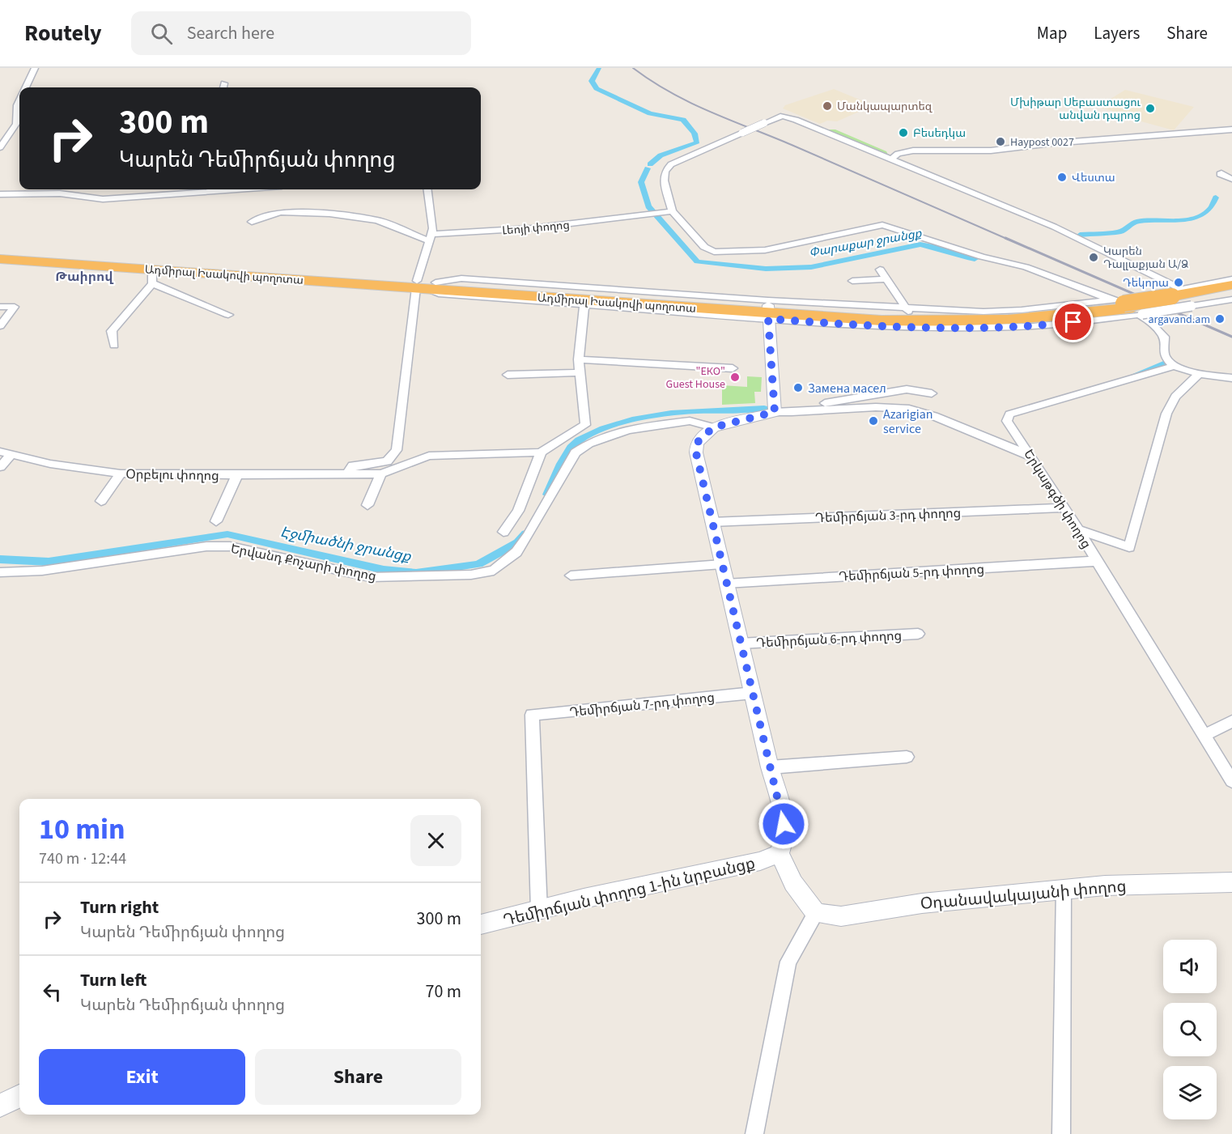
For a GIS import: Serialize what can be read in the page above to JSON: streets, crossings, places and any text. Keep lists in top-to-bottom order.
{
  "streets": {
    "highway": ["Ադմիրալ Իսակովի պողոտա"],
    "street": [
      "Լեոյի փողոց",
      "Օրբելու փողոց",
      "Երկաթգծի փողոց",
      "Դեմիրճյան 3-րդ փողոց",
      "Երվանդ Քոչարի փողոց",
      "Դեմիրճյան 5-րդ փողոց",
      "Դեմիրճյան 6-րդ փողոց",
      "Դեմիրճյան 7-րդ փողոց",
      "Դեմիրճյան փողոց 1-ին նրբանցք",
      "Օդանավակայանի փողոց"
    ]
  },
  "crossings": [
    ["Ադմիրալ Իսակովի պողոտա", "Օրբելու փողոց"],
    ["Երկաթգծի փողոց", "Դեմիրճյան 3-րդ փողոց"],
    ["Երկաթգծի փողոց", "Դեմիրճյան 5-րդ փողոց"],
    ["Դեմիրճյան 7-րդ փողոց", "Դեմիրճյան փողոց 1-ին նրբանցք"]
  ],
  "districts": ["Թաիրով"],
  "water": ["Փարաքար ջրանցք", "Էջմիածնի ջրանցք"],
  "places": [
    "Մանկապարտեզ",
    "Մխիթար Սեբաստացու անվան դպրոց",
    "Բեսեդկա",
    "Haypost 0027",
    "Վեստա",
    "Կարեն Դալլաքյան Ա/Ձ",
    "Դեկորա",
    "argavand.am",
    "\"ЕКО\" Guest House",
    "Замена масел",
    "Azarigian service"
  ],
  "page": {
    "header": "Routely",
    "search": "Search here",
    "nav": ["Map", "Layers", "Share"],
    "turn": ["300 m", "Կարեն Դեմիրճյան փողոց"],
    "heading": ["10 min", "740 m · 12:44"],
    "list": [
      {
        "name": "Turn right",
        "note": "Կարեն Դեմիրճյան փողոց",
        "value": "300 m"
      },
      {
        "name": "Turn left",
        "note": "Կարեն Դեմիրճյան փողոց",
        "value": "70 m"
      }
    ],
    "buttons": ["Exit", "Share"]
  }
}
